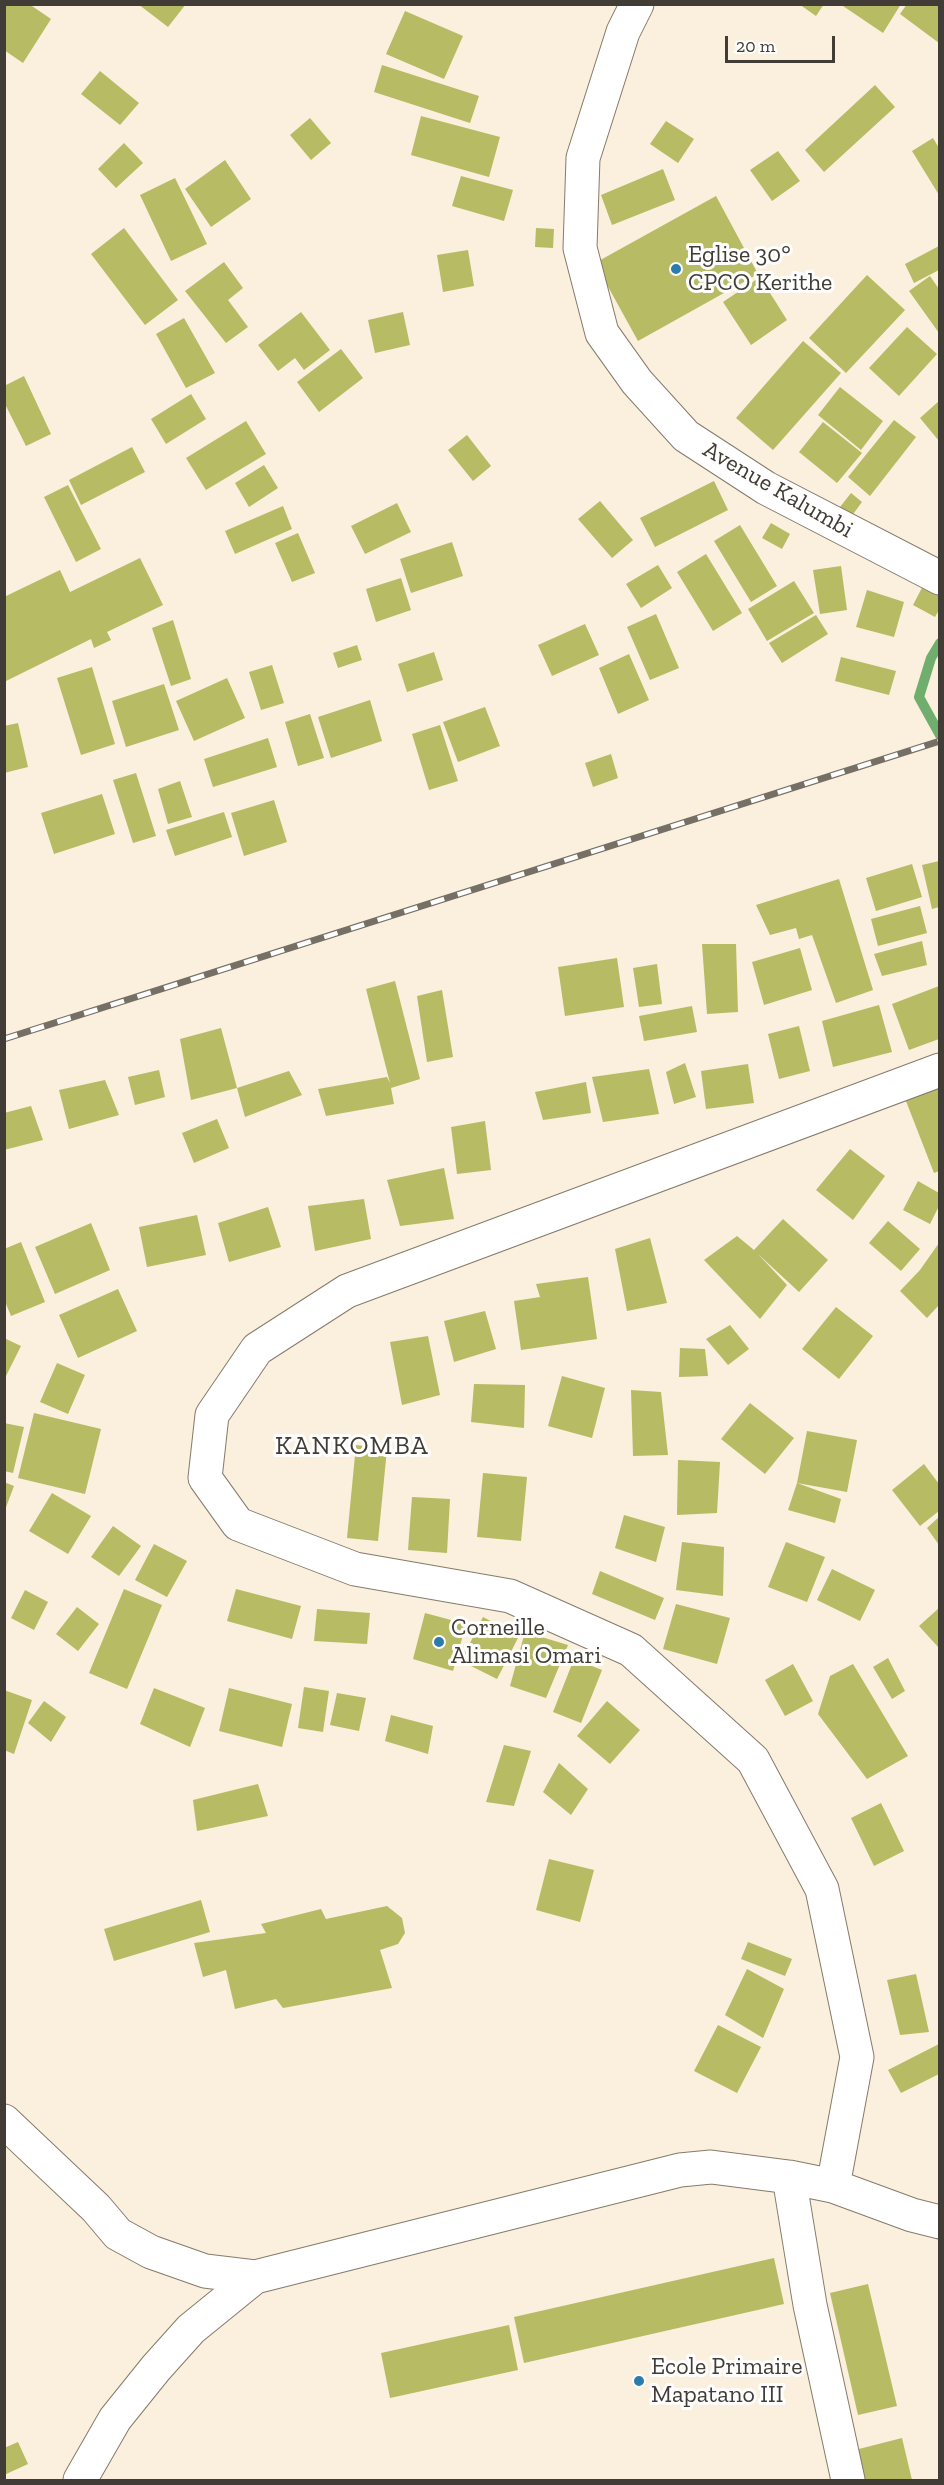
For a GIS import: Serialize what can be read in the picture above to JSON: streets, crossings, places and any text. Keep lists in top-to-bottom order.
{
  "streets": {
    "street": ["Avenue Kalumbi"]
  },
  "districts": ["KANKOMBA"],
  "places": ["Eglise 30° CPCO Kerithe", "Corneille Alimasi Omari", "Ecole Primaire Mapatano III"],
  "scale_bar": "20 m"
}
